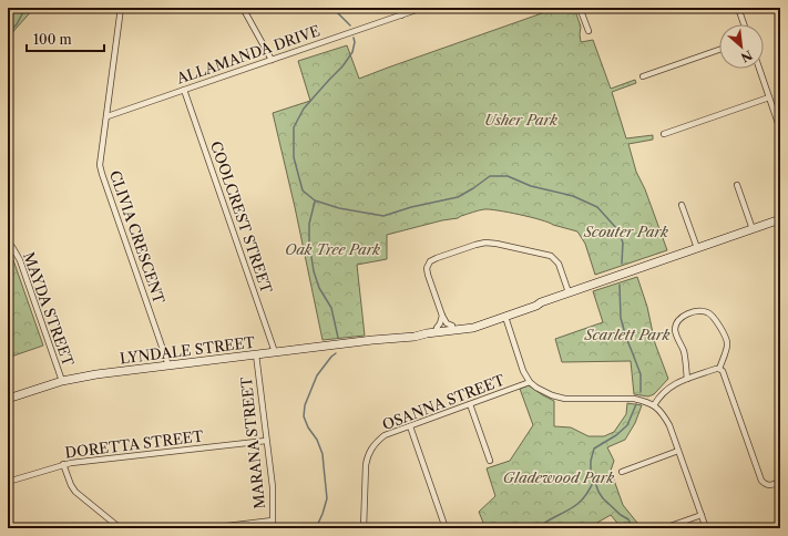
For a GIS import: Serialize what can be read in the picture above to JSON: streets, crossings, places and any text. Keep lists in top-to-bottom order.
{
  "streets": {
    "street": [
      "ALLAMANDA DRIVE",
      "COOLCREST STREET",
      "CLIVIA CRESCENT",
      "MAYDA STREET",
      "LYNDALE STREET",
      "OSANNA STREET",
      "MARANA STREET",
      "DORETTA STREET"
    ]
  },
  "crossings": [
    ["ALLAMANDA DRIVE", "COOLCREST STREET"],
    ["ALLAMANDA DRIVE", "CLIVIA CRESCENT"],
    ["COOLCREST STREET", "LYNDALE STREET"],
    ["CLIVIA CRESCENT", "LYNDALE STREET"],
    ["MAYDA STREET", "LYNDALE STREET"],
    ["LYNDALE STREET", "MARANA STREET"],
    ["MARANA STREET", "DORETTA STREET"]
  ],
  "parks": [
    "Usher Park",
    "Scouter Park",
    "Oak Tree Park",
    "Scarlett Park",
    "Gladewood Park"
  ],
  "scale_bar": "100 m",
  "north": "bottom right"
}
